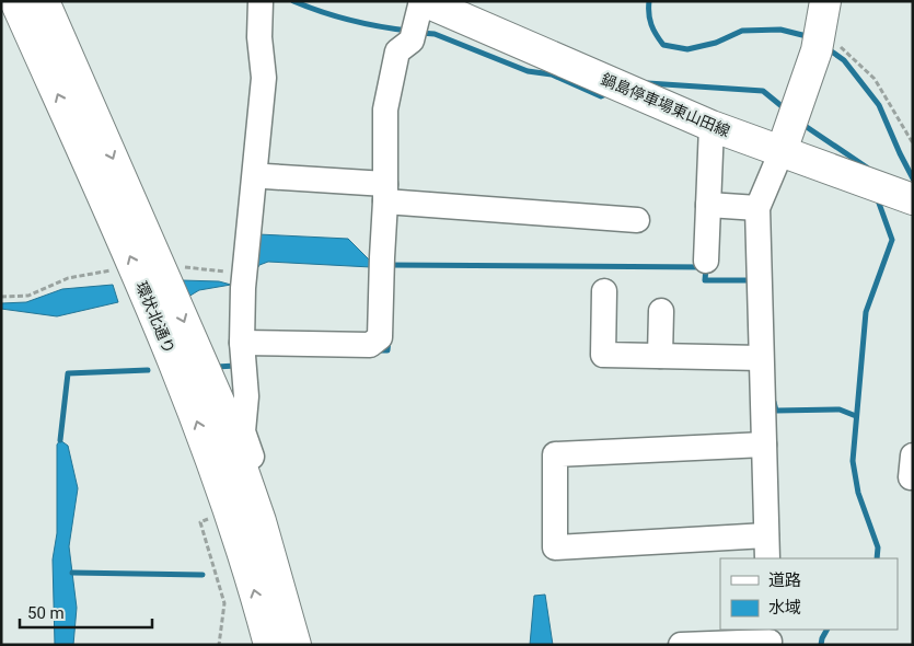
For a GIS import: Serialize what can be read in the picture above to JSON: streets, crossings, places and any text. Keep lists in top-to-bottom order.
{
  "streets": {
    "main road": ["鍋島停車場東山田線", "環状北通り"]
  },
  "legend": ["道路", "水域"],
  "scale_bar": "50 m"
}
